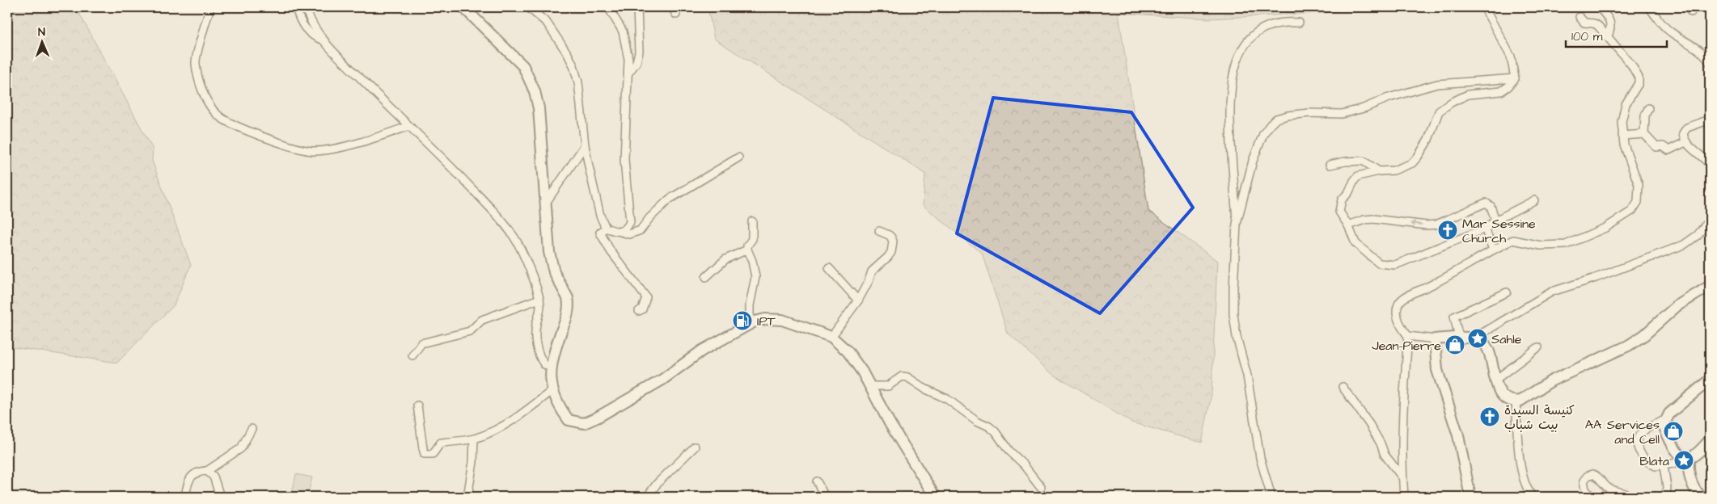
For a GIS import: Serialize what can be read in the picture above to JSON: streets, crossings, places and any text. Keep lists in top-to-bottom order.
{
  "places": {
    "church": ["Mar Sessine Church", "كنيسة السيدة بيت شباب"],
    "fuel station": ["IPT"],
    "place": ["Sahle", "Blata"],
    "shop": ["Jean-Pierre", "AA Services and Cell"]
  },
  "scale_bar": "100 m",
  "north": "top"
}
